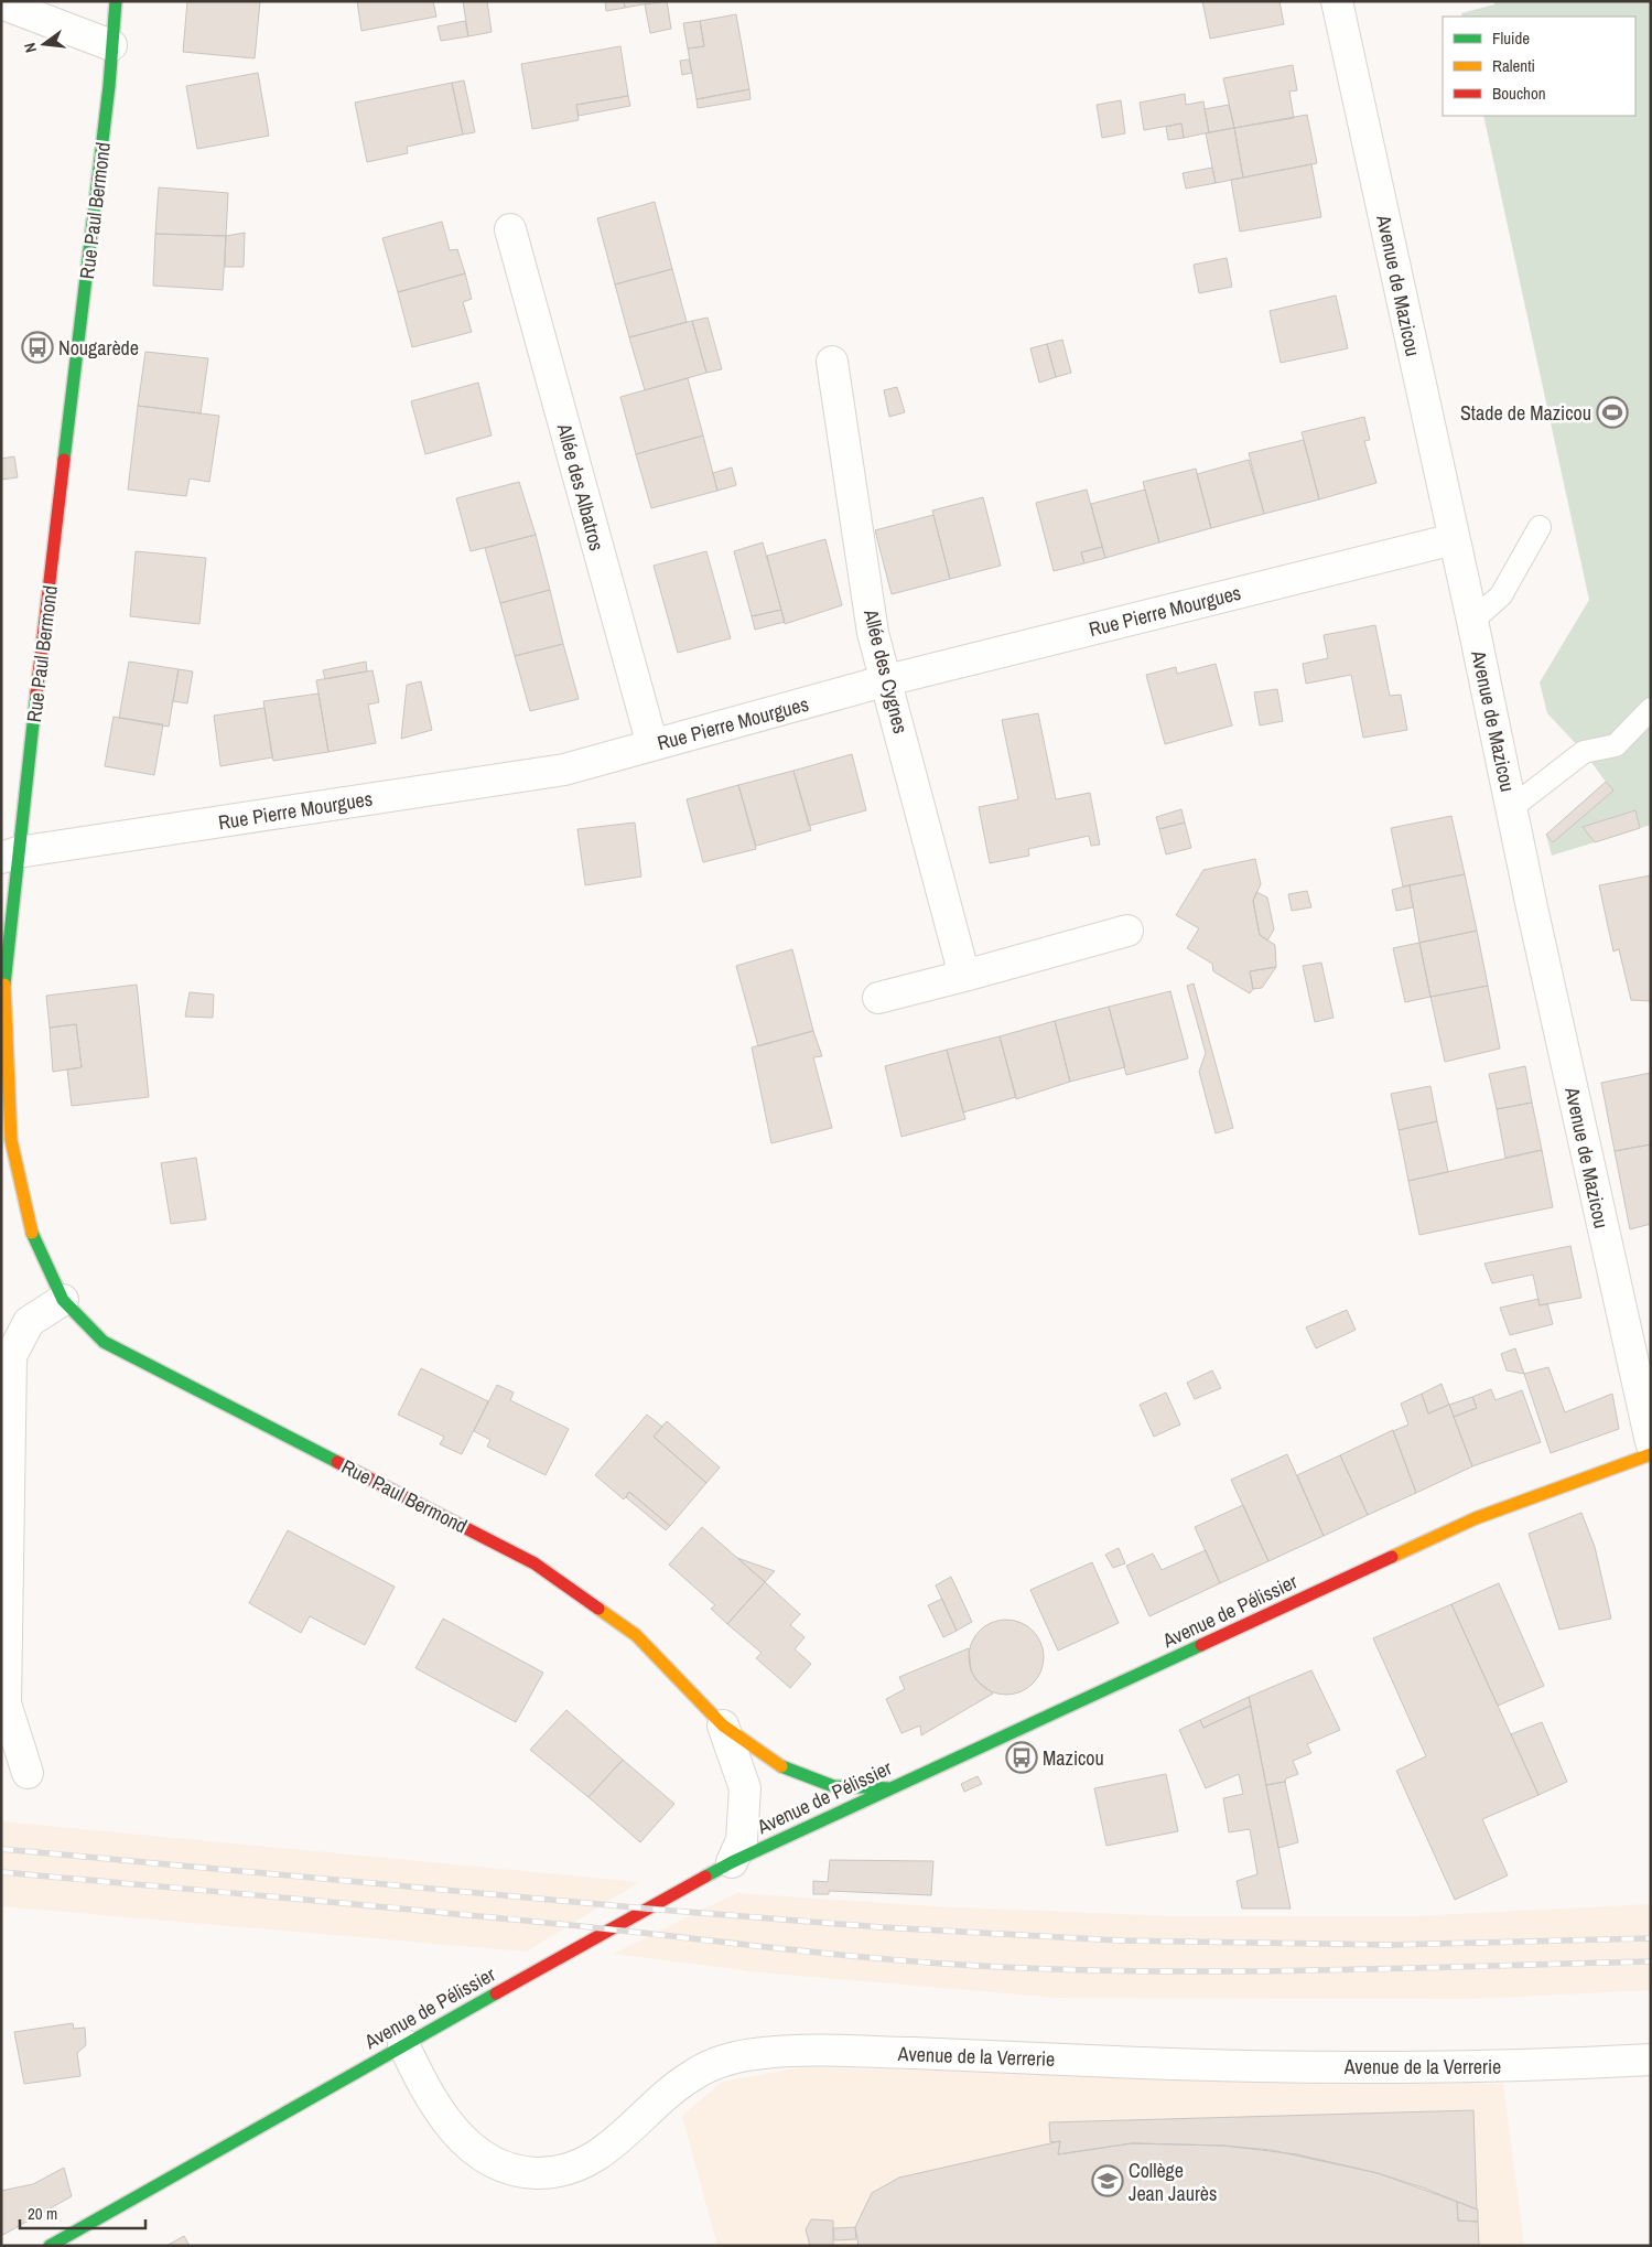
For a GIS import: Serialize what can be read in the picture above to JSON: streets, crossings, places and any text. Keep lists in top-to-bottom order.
{
  "streets": {
    "street": [
      "Rue Paul Bermond",
      "Avenue de Mazicou",
      "Allée des Albatros",
      "Rue Pierre Mourgues",
      "Allée des Cygnes",
      "Avenue de Pélissier",
      "Avenue de la Verrerie"
    ]
  },
  "crossings": [
    ["Rue Paul Bermond", "Rue Pierre Mourgues"],
    ["Rue Paul Bermond", "Avenue de Pélissier"],
    ["Avenue de Mazicou", "Rue Pierre Mourgues"],
    ["Allée des Albatros", "Rue Pierre Mourgues"],
    ["Rue Pierre Mourgues", "Allée des Cygnes"],
    ["Avenue de Pélissier", "Avenue de la Verrerie"]
  ],
  "places": {
    "bus stop": ["Nougarède", "Mazicou"],
    "sports": ["Stade de Mazicou"],
    "school or university": ["Collège Jean Jaurès"]
  },
  "legend": ["Fluide", "Ralenti", "Bouchon"],
  "scale_bar": "20 m",
  "north": "left"
}
